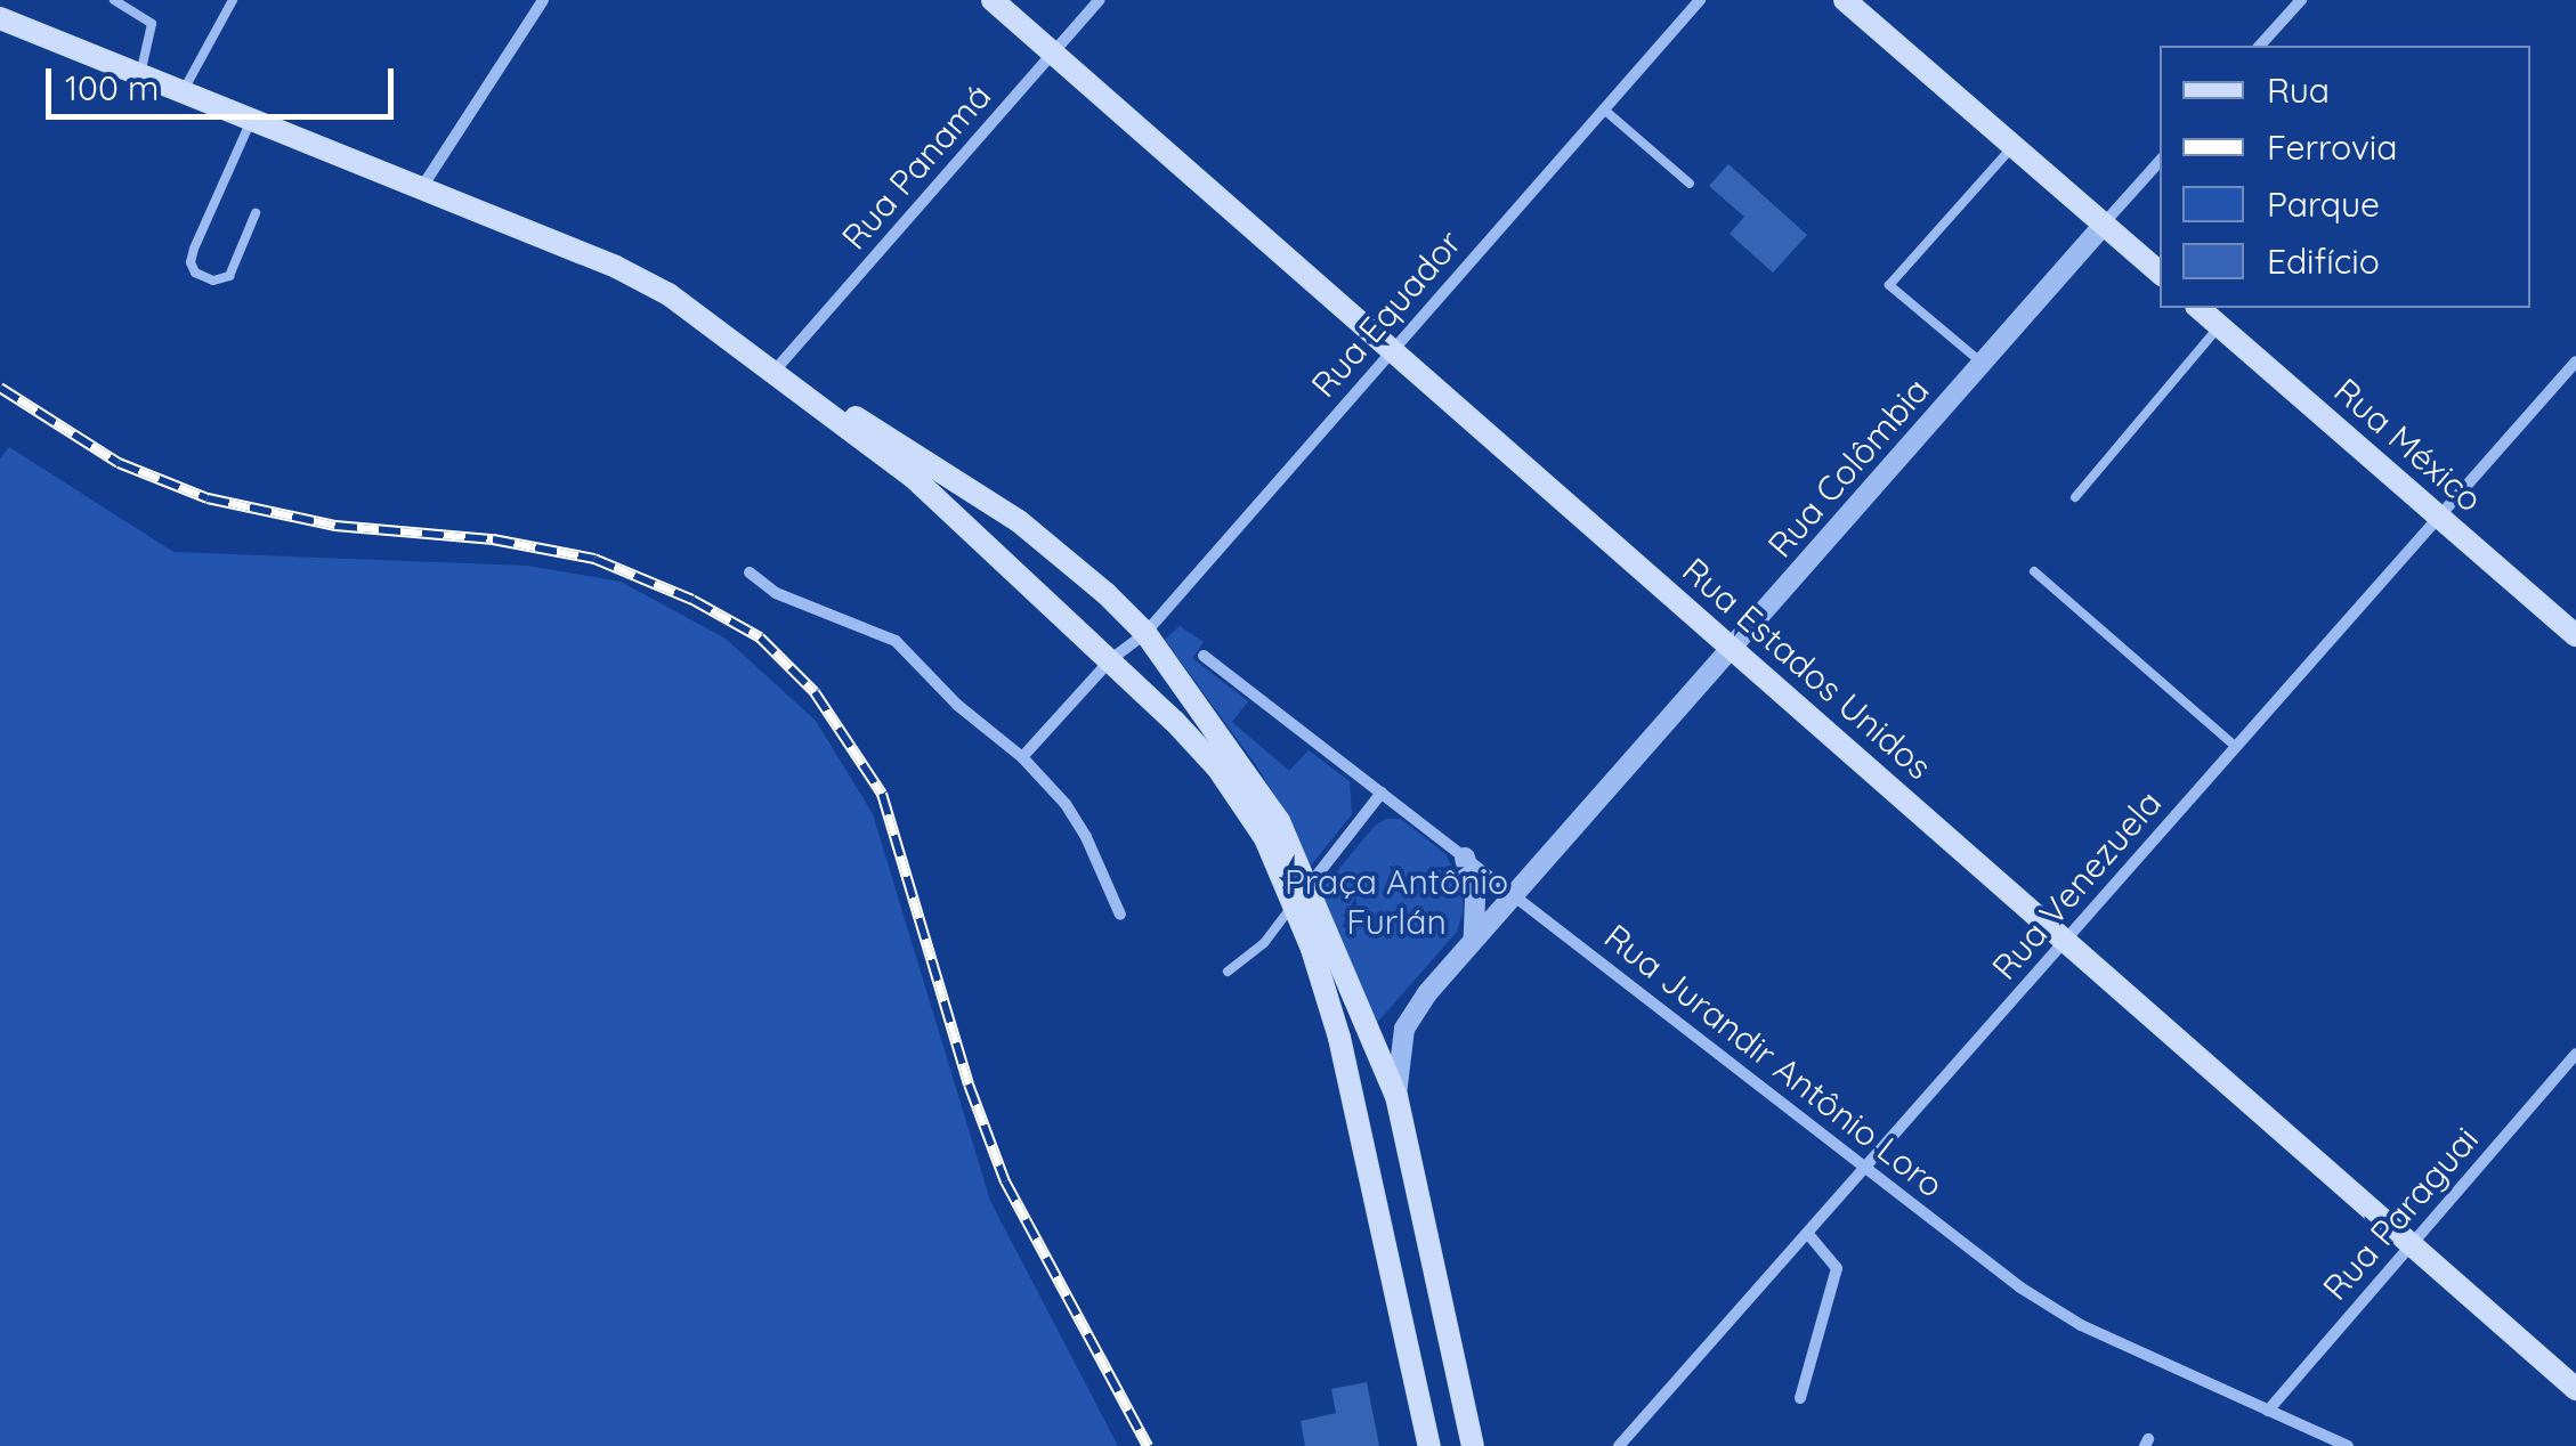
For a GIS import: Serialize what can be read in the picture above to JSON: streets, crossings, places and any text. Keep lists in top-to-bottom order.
{
  "streets": {
    "main road": ["Rua México", "Rua Estados Unidos"],
    "street": [
      "Rua Panamá",
      "Rua Equador",
      "Rua Colômbia",
      "Rua Venezuela",
      "Rua Jurandir Antônio Loro",
      "Rua Paraguai"
    ]
  },
  "crossings": [
    ["Rua Panamá", "Rua Estados Unidos"],
    ["Rua Equador", "Rua Estados Unidos"],
    ["Rua México", "Rua Venezuela"],
    ["Rua Colômbia", "Rua Estados Unidos"],
    ["Rua Colômbia", "Rua Jurandir Antônio Loro"],
    ["Rua Estados Unidos", "Rua Venezuela"],
    ["Rua Estados Unidos", "Rua Paraguai"],
    ["Rua Venezuela", "Rua Jurandir Antônio Loro"],
    ["Rua Jurandir Antônio Loro", "Rua Paraguai"]
  ],
  "parks": ["Praça Antônio Furlán"],
  "legend": [
    "Rua",
    "Ferrovia",
    "Parque",
    "Edifício"
  ],
  "scale_bar": "100 m"
}
